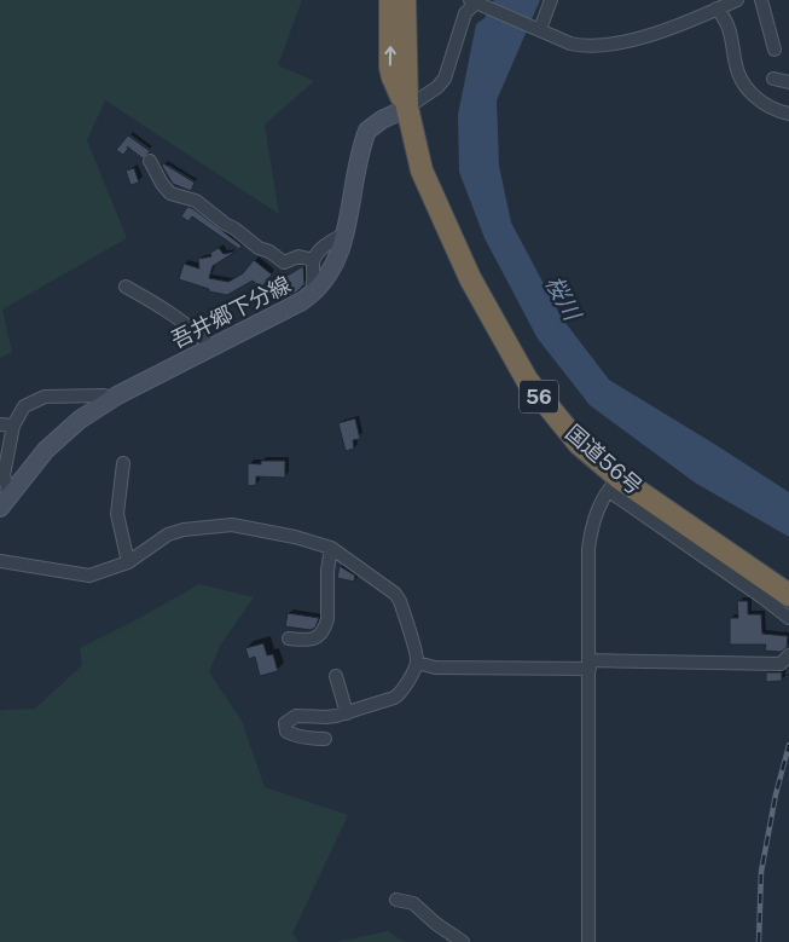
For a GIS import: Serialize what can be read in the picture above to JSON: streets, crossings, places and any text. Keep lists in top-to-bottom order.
{
  "streets": {
    "highway": ["56", "国道56号"],
    "main road": ["吾井郷下分線"]
  },
  "crossings": [
    ["吾井郷下分線", "国道56号"]
  ],
  "water": ["桜川"]
}
